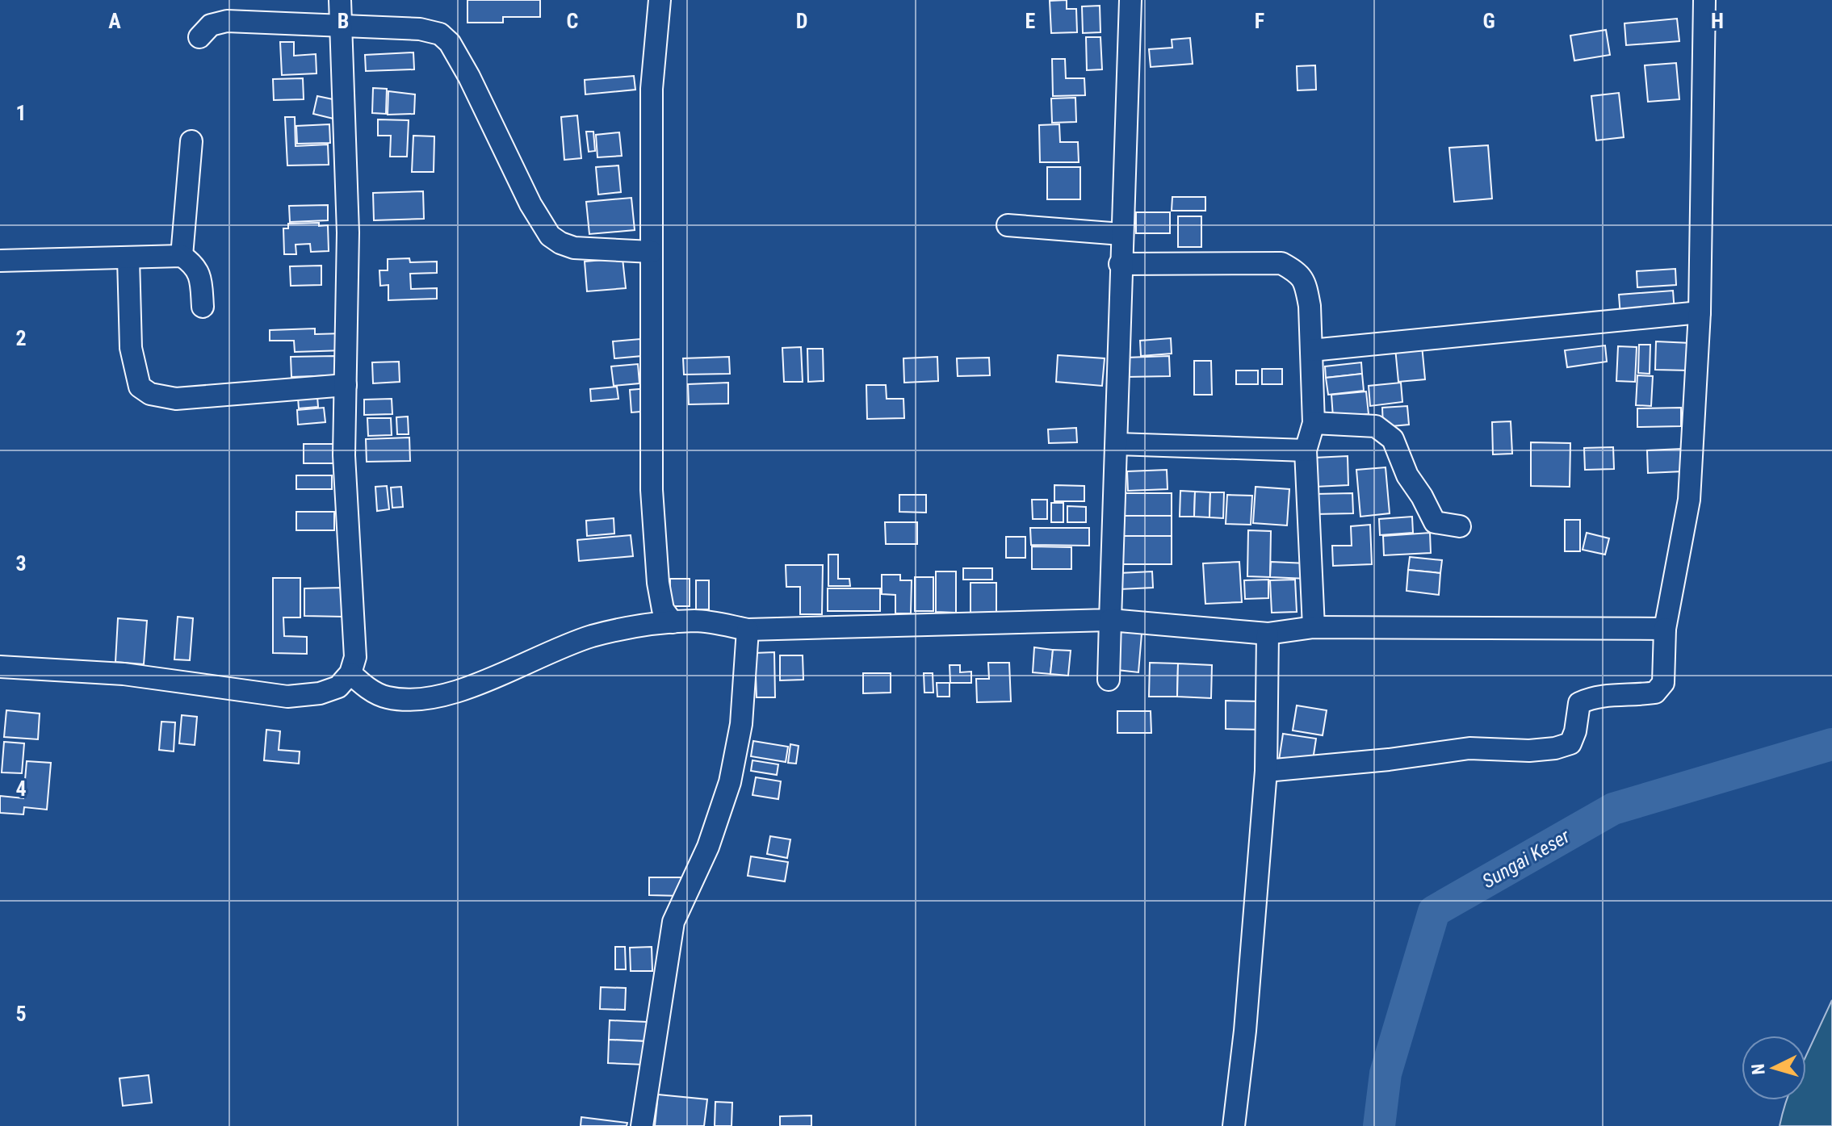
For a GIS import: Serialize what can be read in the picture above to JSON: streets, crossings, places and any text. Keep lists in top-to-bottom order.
{
  "water": ["Sungai Keser"],
  "north": "left",
  "grid": {
    "columns": [
      "A",
      "B",
      "C",
      "D",
      "E",
      "F",
      "G",
      "H"
    ],
    "rows": [
      "1",
      "2",
      "3",
      "4",
      "5"
    ]
  }
}
